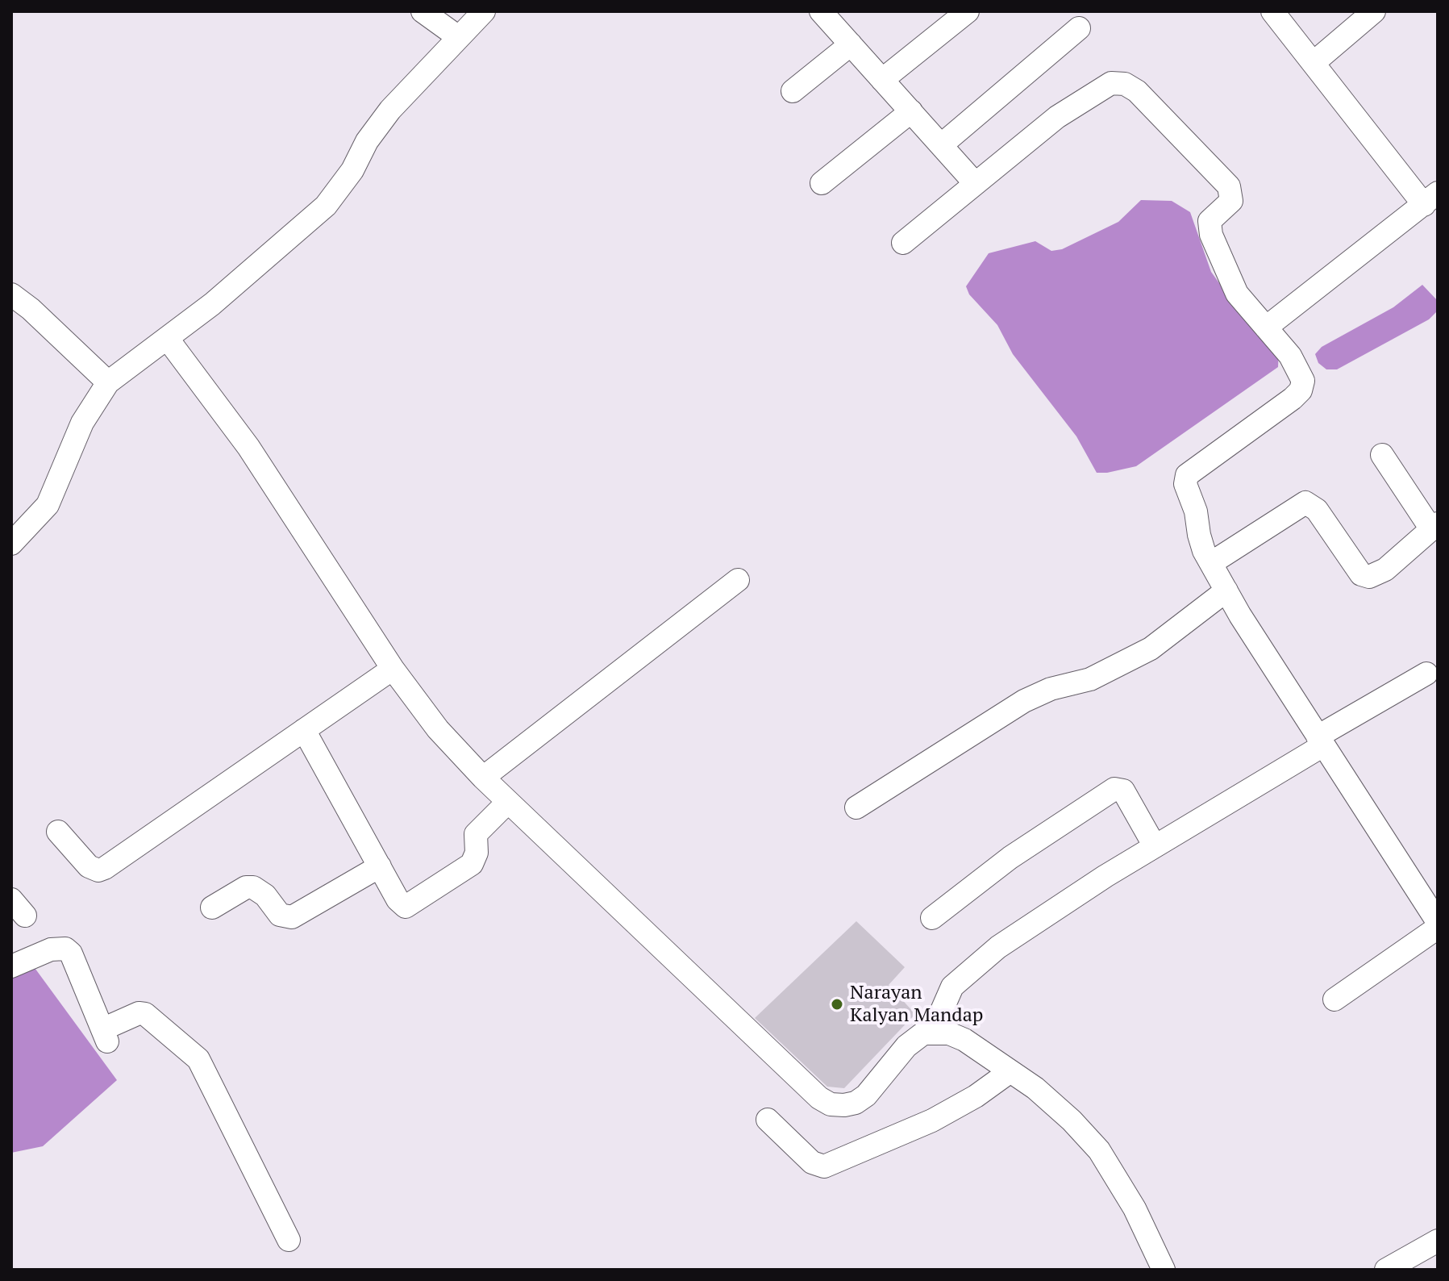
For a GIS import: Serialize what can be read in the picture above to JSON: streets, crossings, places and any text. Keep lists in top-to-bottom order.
{
  "places": ["Narayan Kalyan Mandap"]
}
